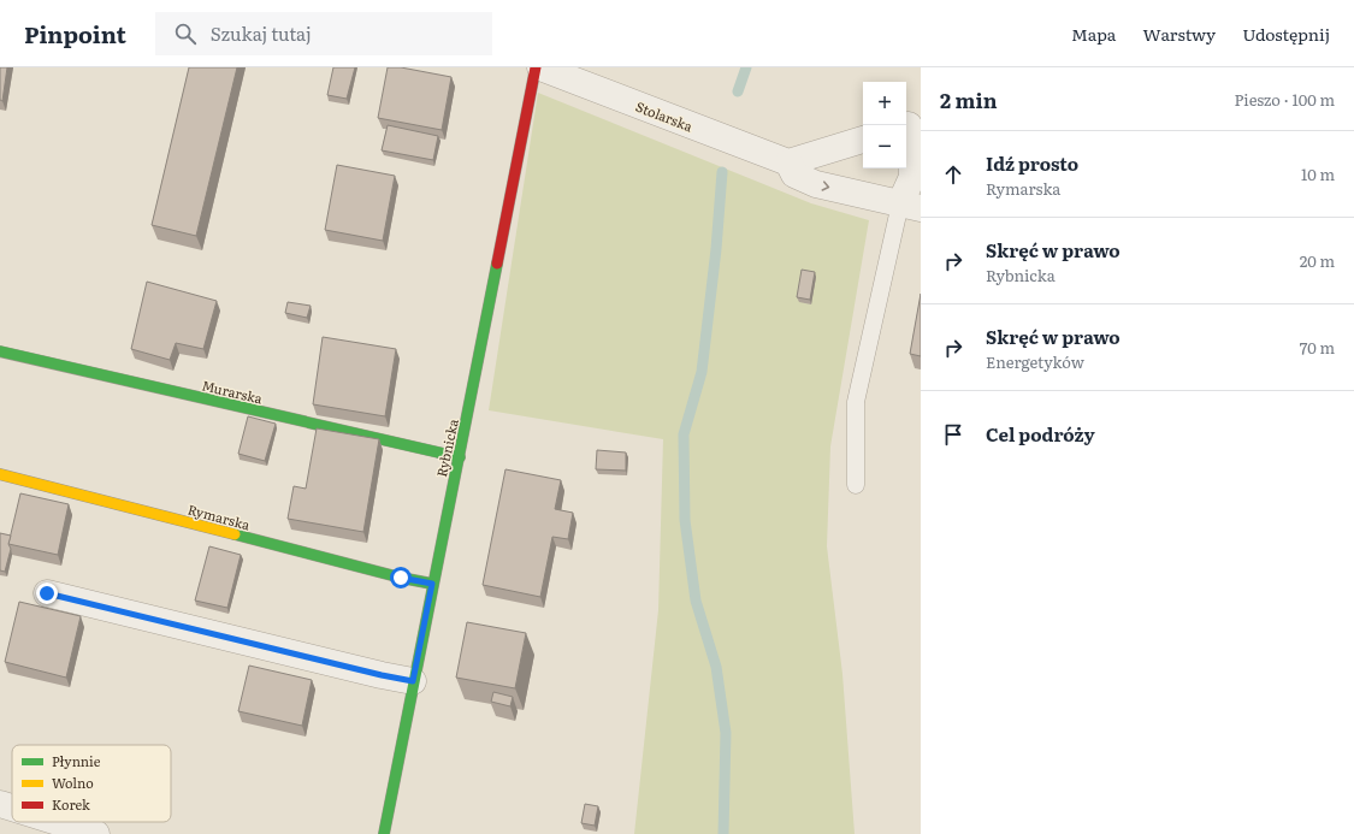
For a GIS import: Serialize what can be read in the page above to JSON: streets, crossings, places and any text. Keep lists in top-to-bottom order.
{
  "streets": {
    "street": [
      "Stolarska",
      "Murarska",
      "Rybnicka",
      "Rymarska"
    ]
  },
  "crossings": [
    ["Murarska", "Rybnicka"],
    ["Rybnicka", "Rymarska"]
  ],
  "legend": ["Płynnie", "Wolno", "Korek"],
  "page": {
    "header": "Pinpoint",
    "search": "Szukaj tutaj",
    "nav": ["Mapa", "Warstwy", "Udostępnij"],
    "heading": ["2 min", "Pieszo · 100 m"],
    "map_buttons": ["+", "−"],
    "list": [
      ["Idź prosto", "Rymarska", "10 m"],
      ["Skręć w prawo", "Rybnicka", "20 m"],
      ["Skręć w prawo", "Energetyków", "70 m"],
      "Cel podróży"
    ]
  }
}
